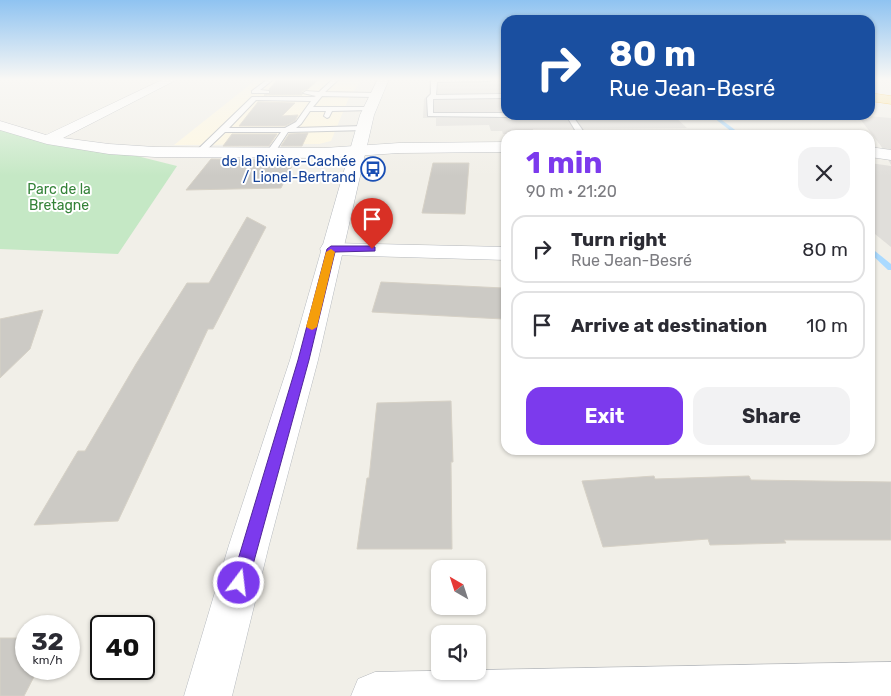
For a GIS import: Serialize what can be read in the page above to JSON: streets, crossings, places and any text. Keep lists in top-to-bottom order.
{
  "parks": ["Parc de la Bretagne"],
  "places": {
    "bus stop": ["de la Rivière-Cachée / Lionel-Bertrand"]
  },
  "north": "top left",
  "page": {
    "turn": ["80 m", "Rue Jean-Besré"],
    "heading": ["1 min", "90 m · 21:20"],
    "list": [
      {
        "name": "Turn right",
        "note": "Rue Jean-Besré",
        "value": "80 m"
      },
      {
        "name": "Arrive at destination",
        "value": "10 m"
      }
    ],
    "buttons": ["Exit", "Share"],
    "speed": "32 km/h",
    "limit": "40"
  }
}
